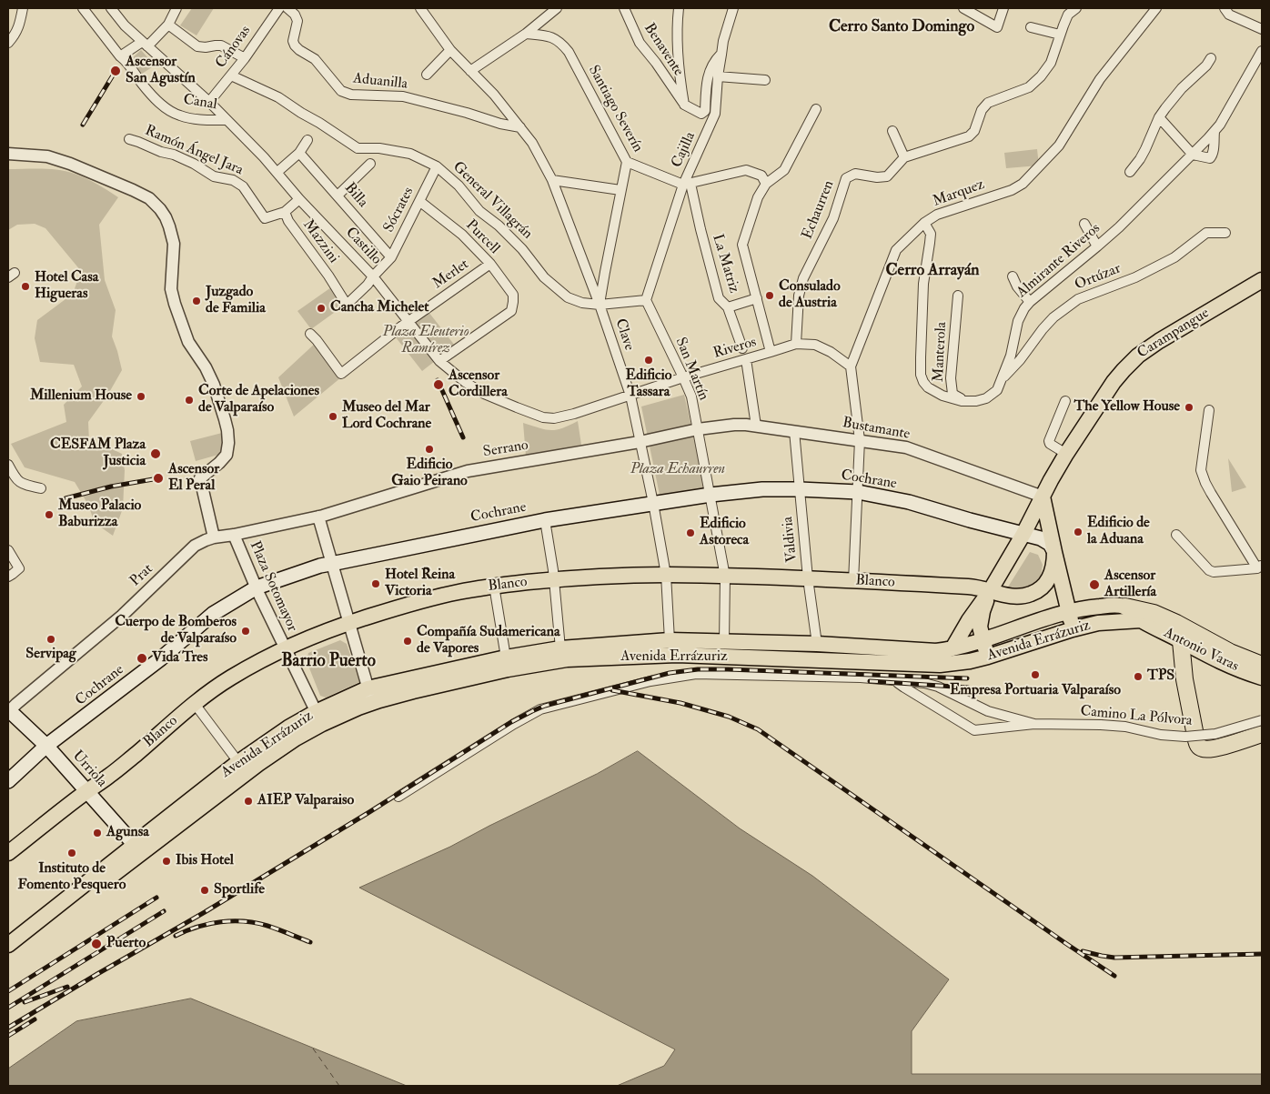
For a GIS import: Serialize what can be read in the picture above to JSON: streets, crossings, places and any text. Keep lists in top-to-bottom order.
{
  "streets": {
    "main road": [
      "Carampangue",
      "Cochrane",
      "Blanco",
      "Avenida Errázuriz",
      "Antonio Varas",
      "Urriola"
    ],
    "street": [
      "Cánovas",
      "Benavente",
      "Aduanilla",
      "Canal",
      "Santiago Severín",
      "Cajilla",
      "Ramón Ángel Jara",
      "Marquez",
      "Billa",
      "General Villagrán",
      "Sócrates",
      "Echaurren",
      "Purcell",
      "Mazzini",
      "Castillo",
      "Almirante Riveros",
      "La Matriz",
      "Merlet",
      "Ortúzar",
      "Clave",
      "Riveros",
      "Manterola",
      "San Martín",
      "Bustamante",
      "Serrano",
      "Valdivia",
      "Prat",
      "Plaza Sotomayor",
      "Camino La Pólvora"
    ]
  },
  "crossings": [
    ["Cánovas", "General Villagrán"],
    ["Cánovas", "Castillo"],
    ["Aduanilla", "Clave"],
    ["Canal", "Castillo"],
    ["Santiago Severín", "Cajilla"],
    ["Santiago Severín", "La Matriz"],
    ["Cajilla", "La Matriz"],
    ["Cajilla", "San Martín"],
    ["Ramón Ángel Jara", "Mazzini"],
    ["Marquez", "Almirante Riveros"],
    ["Marquez", "Bustamante"],
    ["Marquez", "Cochrane"],
    ["Marquez", "Blanco"],
    ["Billa", "Sócrates"],
    ["General Villagrán", "Sócrates"],
    ["General Villagrán", "Clave"],
    ["Sócrates", "Purcell"],
    ["Sócrates", "Mazzini"],
    ["Sócrates", "Castillo"],
    ["Echaurren", "Riveros"],
    ["Purcell", "Castillo"],
    ["Purcell", "Merlet"],
    ["Mazzini", "Castillo"],
    ["Castillo", "Merlet"],
    ["Castillo", "Clave"],
    ["Castillo", "Riveros"],
    ["Almirante Riveros", "Ortúzar"],
    ["Almirante Riveros", "Manterola"],
    ["Carampangue", "Bustamante"],
    ["Carampangue", "Cochrane"],
    ["Carampangue", "Blanco"],
    ["Carampangue", "Avenida Errázuriz"],
    ["Clave", "Riveros"],
    ["Clave", "Serrano"],
    ["Clave", "Cochrane"],
    ["Clave", "Blanco"],
    ["Clave", "Avenida Errázuriz"],
    ["Riveros", "San Martín"],
    ["San Martín", "Bustamante"],
    ["San Martín", "Serrano"],
    ["San Martín", "Cochrane"],
    ["San Martín", "Blanco"],
    ["San Martín", "Avenida Errázuriz"],
    ["Bustamante", "Serrano"],
    ["Bustamante", "Valdivia"],
    ["Serrano", "Prat"],
    ["Cochrane", "Valdivia"],
    ["Cochrane", "Blanco"],
    ["Cochrane", "Plaza Sotomayor"],
    ["Cochrane", "Urriola"],
    ["Valdivia", "Blanco"],
    ["Valdivia", "Avenida Errázuriz"],
    ["Prat", "Plaza Sotomayor"],
    ["Prat", "Urriola"],
    ["Blanco", "Plaza Sotomayor"],
    ["Blanco", "Urriola"],
    ["Plaza Sotomayor", "Avenida Errázuriz"],
    ["Avenida Errázuriz", "Antonio Varas"],
    ["Avenida Errázuriz", "Urriola"]
  ],
  "districts": ["Cerro Santo Domingo", "Cerro Arrayán", "Barrio Puerto"],
  "parks": ["Plaza Eleuterio Ramírez", "Plaza Echaurren"],
  "places": [
    "Ascensor San Agustín",
    "Hotel Casa Higueras",
    "Consulado de Austria",
    "Juzgado de Familia",
    "Cancha Michelet",
    "Edificio Tassara",
    "Ascensor Cordillera",
    "Millenium House",
    "Corte de Apelaciones de Valparaíso",
    "The Yellow House",
    "Museo del Mar Lord Cochrane",
    "Edificio Gaio Peirano",
    "CESFAM Plaza Justicia",
    "Ascensor El Peral",
    "Museo Palacio Baburizza",
    "Edificio de la Aduana",
    "Edificio Astoreca",
    "Hotel Reina Victoria",
    "Ascensor Artillería",
    "Cuerpo de Bomberos de Valparaíso",
    "Servipag",
    "Compañía Sudamericana de Vapores",
    "Vida Tres",
    "Empresa Portuaria Valparaíso",
    "TPS",
    "AIEP Valparaiso",
    "Agunsa",
    "Instituto de Fomento Pesquero",
    "Ibis Hotel",
    "Sportlife",
    "Puerto"
  ]
}
